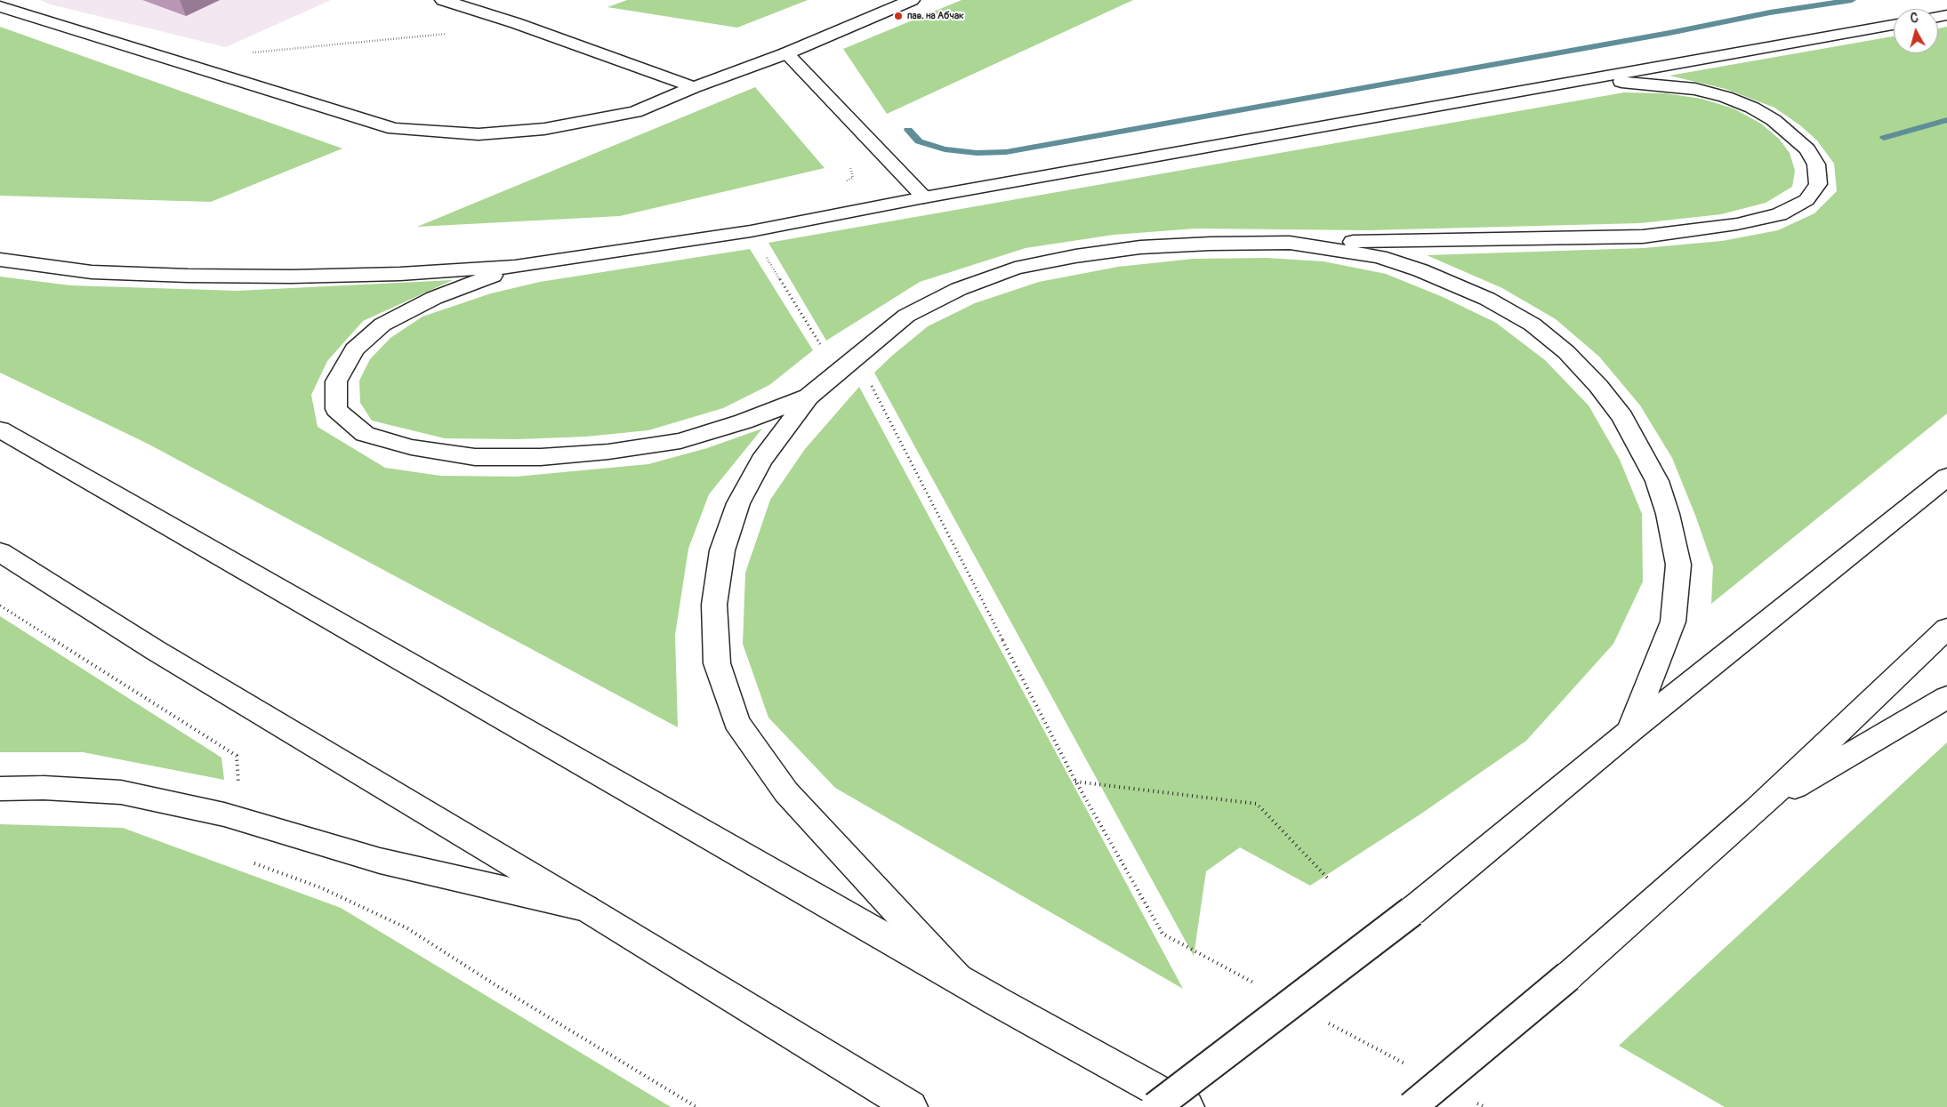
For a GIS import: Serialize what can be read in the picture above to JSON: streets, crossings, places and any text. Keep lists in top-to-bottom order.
{
  "places": ["пав. на Абчак"],
  "north": "top"
}
